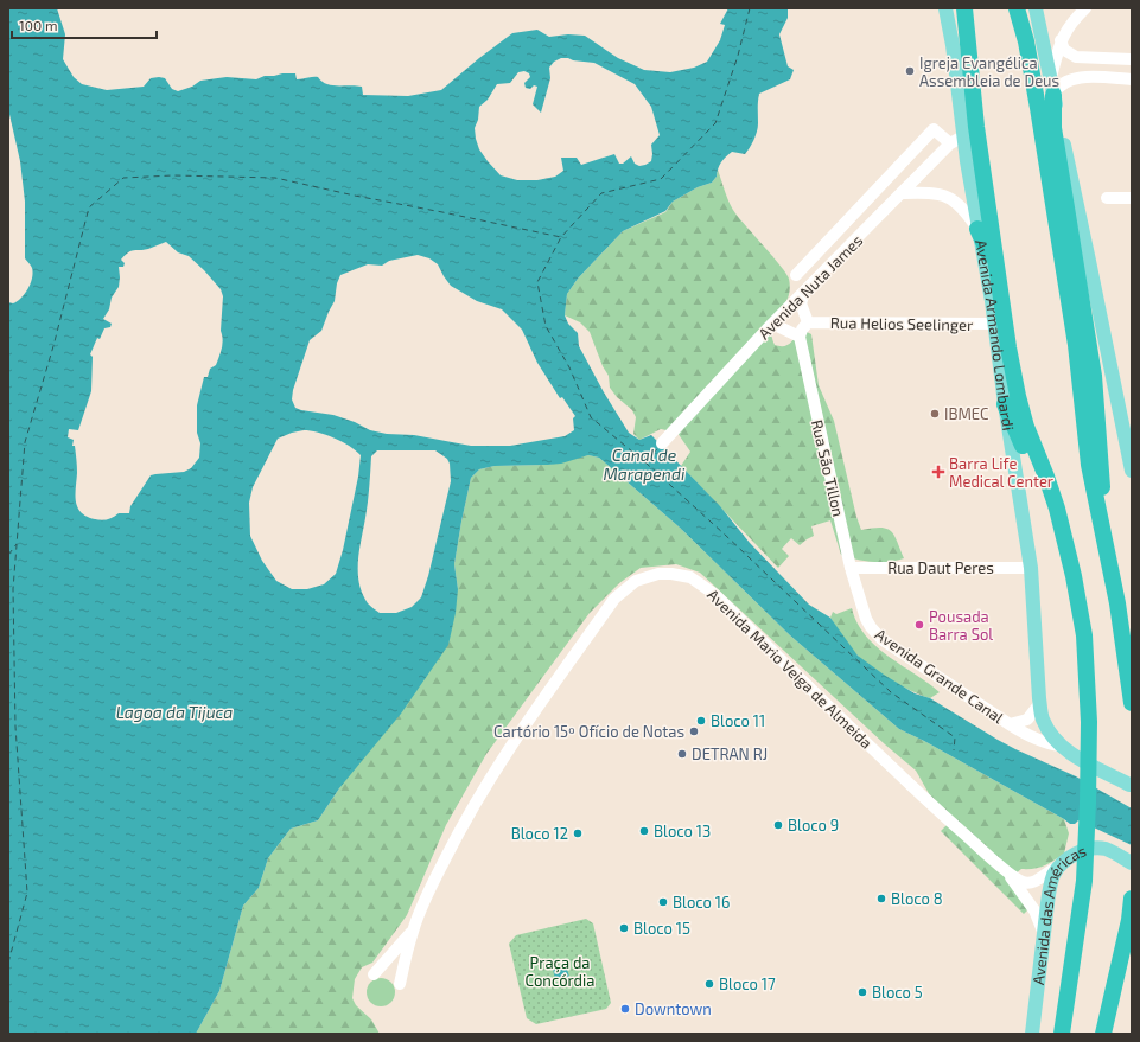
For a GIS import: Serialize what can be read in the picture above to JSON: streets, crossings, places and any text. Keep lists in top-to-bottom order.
{
  "streets": {
    "highway": ["Avenida Armando Lombardi", "Avenida das Américas"],
    "street": [
      "Avenida Nuta James",
      "Rua Helios Seelinger",
      "Rua São Tillon",
      "Rua Daut Peres",
      "Avenida Mario Veiga de Almeida",
      "Avenida Grande Canal"
    ]
  },
  "crossings": [
    ["Avenida Nuta James", "Rua Helios Seelinger"],
    ["Avenida Nuta James", "Avenida Armando Lombardi"],
    ["Rua Helios Seelinger", "Avenida Armando Lombardi"],
    ["Rua Helios Seelinger", "Rua São Tillon"],
    ["Avenida Armando Lombardi", "Rua Daut Peres"],
    ["Avenida Armando Lombardi", "Avenida Grande Canal"],
    ["Avenida Armando Lombardi", "Avenida das Américas"],
    ["Rua São Tillon", "Rua Daut Peres"],
    ["Rua São Tillon", "Avenida Grande Canal"],
    ["Avenida Mario Veiga de Almeida", "Avenida das Américas"]
  ],
  "water": ["Canal de Marapendi", "Lagoa da Tijuca"],
  "parks": ["Praça da Concórdia"],
  "places": {
    "other": [
      "Igreja Evangélica Assembleia de Deus",
      "IBMEC",
      "Pousada Barra Sol",
      "Bloco 11",
      "Cartório 15º Ofício de Notas",
      "DETRAN RJ",
      "Bloco 9",
      "Bloco 13",
      "Bloco 12",
      "Bloco 8",
      "Bloco 16",
      "Bloco 15",
      "Bloco 17",
      "Bloco 5",
      "Downtown"
    ],
    "health": ["Barra Life Medical Center"]
  },
  "scale_bar": "100 m"
}
